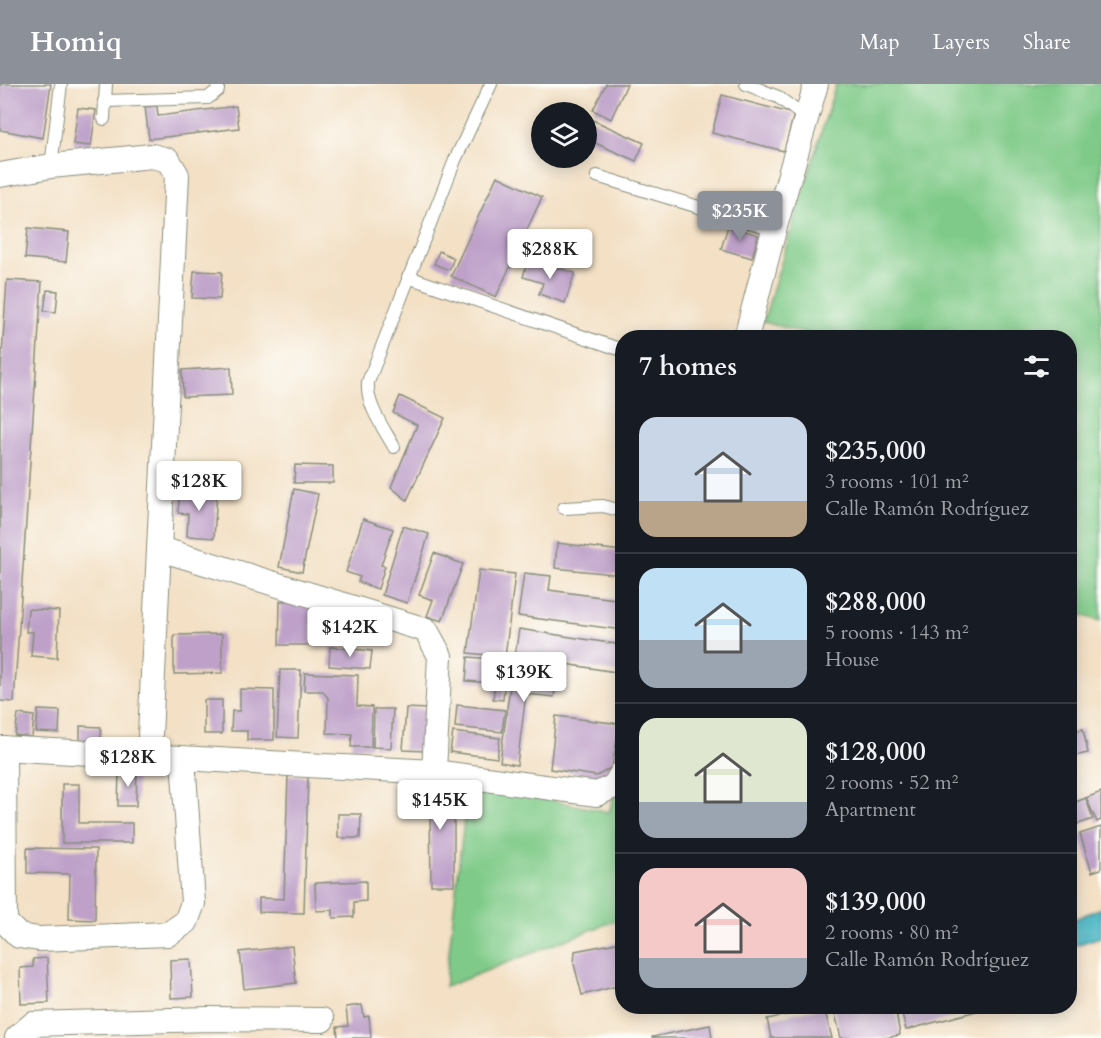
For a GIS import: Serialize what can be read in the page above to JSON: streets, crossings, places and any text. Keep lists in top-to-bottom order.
{
  "page": {
    "header": "Homiq",
    "nav": ["Map", "Layers", "Share"],
    "price": [
      "$235K",
      "$288K",
      "$128K",
      "$142K",
      "$139K",
      "$128K",
      "$145K"
    ],
    "heading": "7 homes",
    "list": [
      {
        "name": "$235,000",
        "note": "3 rooms · 101 m² · Calle Ramón Rodríguez"
      },
      {
        "name": "$288,000",
        "note": "5 rooms · 143 m² · House"
      },
      {
        "name": "$128,000",
        "note": "2 rooms · 52 m² · Apartment"
      },
      {
        "name": "$139,000",
        "note": "2 rooms · 80 m² · Calle Ramón Rodríguez"
      }
    ]
  }
}
